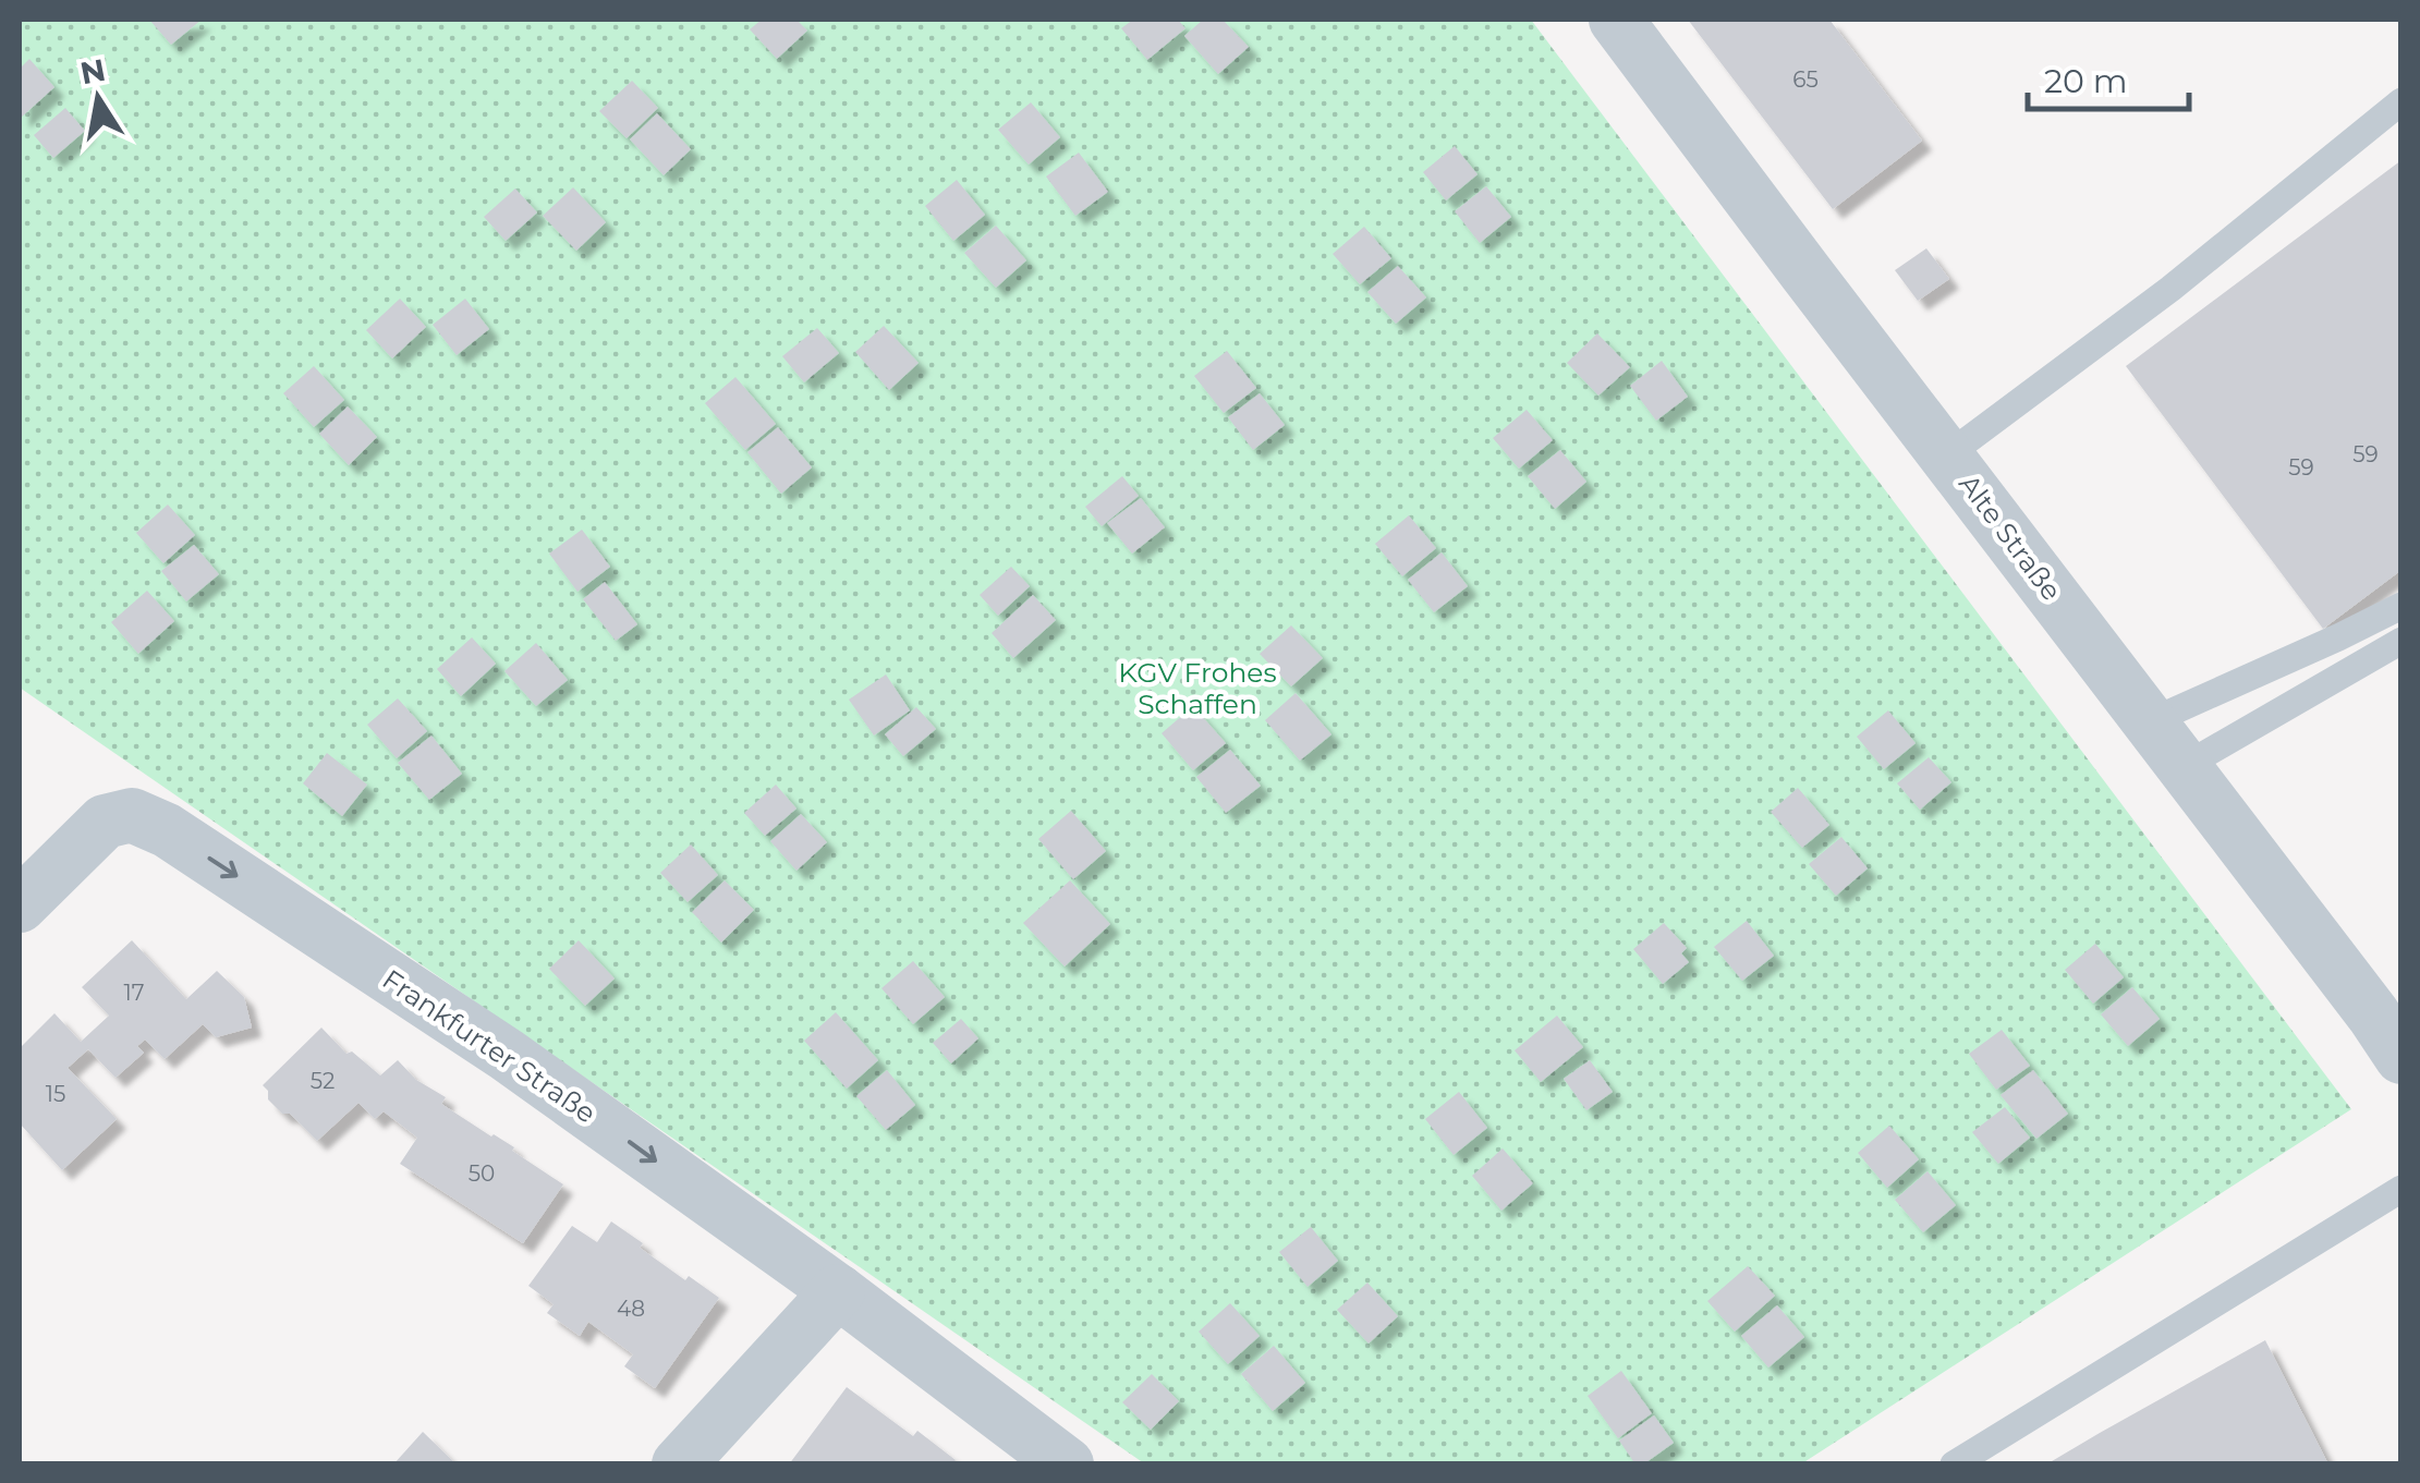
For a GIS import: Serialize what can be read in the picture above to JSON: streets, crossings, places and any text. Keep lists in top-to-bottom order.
{
  "streets": {
    "street": ["Alte Straße", "Frankfurter Straße"]
  },
  "one_way": ["Frankfurter Straße"],
  "parks": ["KGV Frohes Schaffen"],
  "house_numbers": [
    "65",
    "59",
    "59",
    "17",
    "52",
    "15",
    "50",
    "48"
  ],
  "scale_bar": "20 m",
  "north": "top"
}
